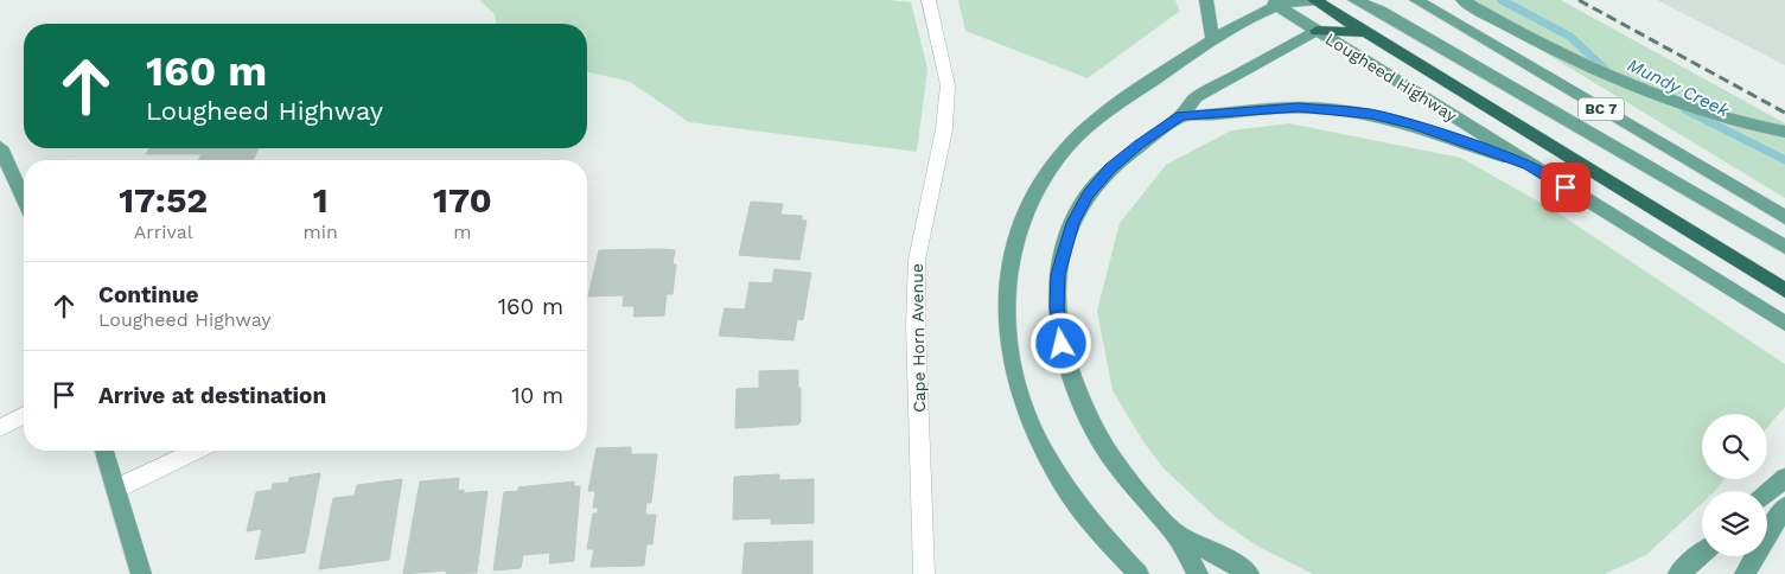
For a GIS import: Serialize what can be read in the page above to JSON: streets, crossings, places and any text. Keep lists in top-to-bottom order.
{
  "streets": {
    "main road": ["Lougheed Highway", "BC 7"],
    "street": ["Cape Horn Avenue"]
  },
  "water": ["Mundy Creek"],
  "page": {
    "turn": ["160 m", "Lougheed Highway"],
    "eta": [
      "17:52",
      "Arrival",
      "1",
      "min",
      "170",
      "m"
    ],
    "list": [
      {
        "name": "Continue",
        "note": "Lougheed Highway",
        "value": "160 m"
      },
      {
        "name": "Arrive at destination",
        "value": "10 m"
      }
    ]
  }
}
